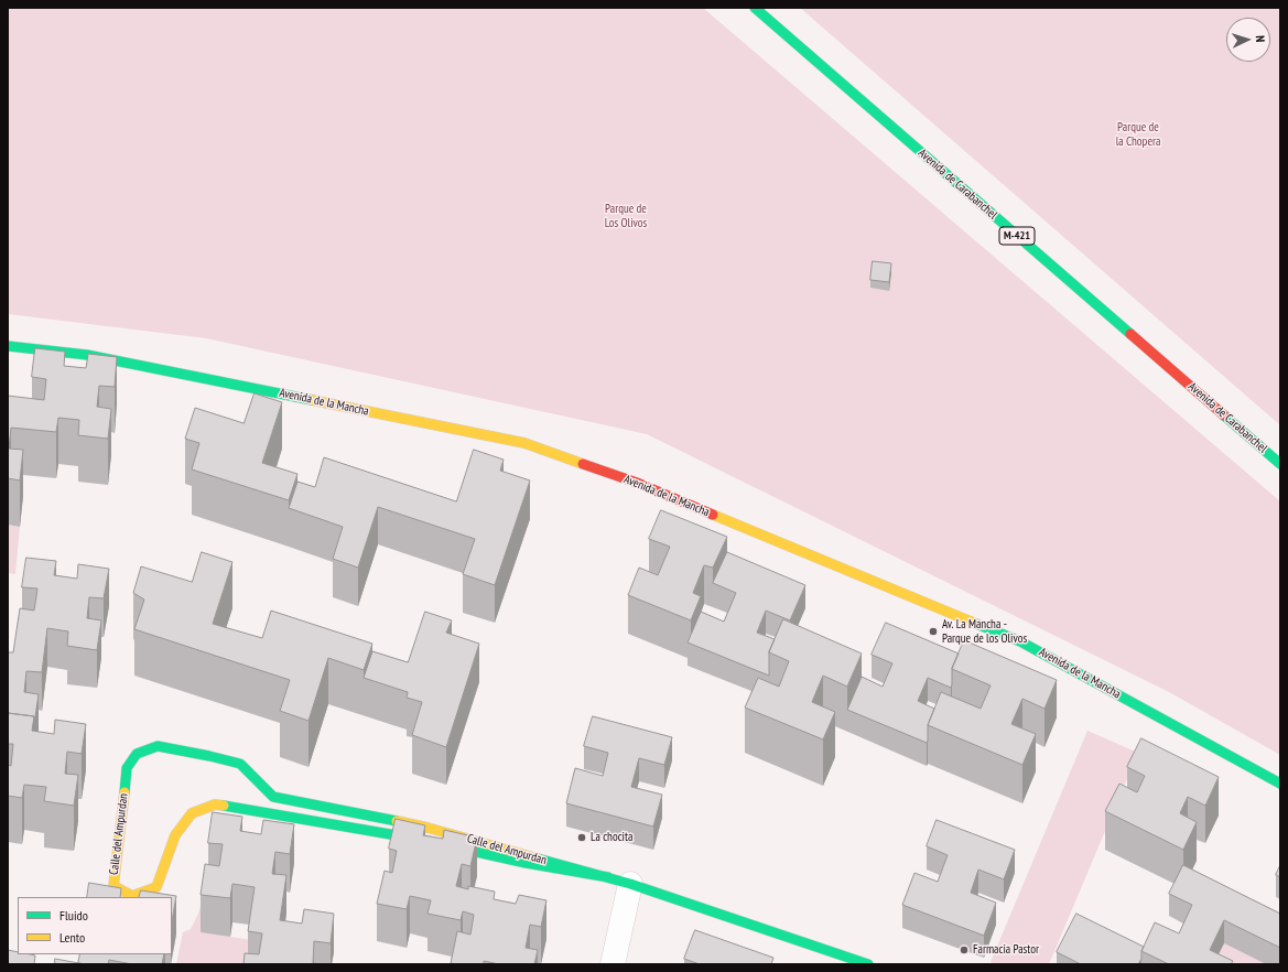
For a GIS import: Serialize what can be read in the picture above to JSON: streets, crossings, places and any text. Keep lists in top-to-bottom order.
{
  "streets": {
    "main road": [
      "Avenida de Carabanchel",
      "M-421",
      "Avenida de la Mancha",
      "Calle del Ampurdan"
    ]
  },
  "parks": ["Parque de la Chopera", "Parque de Los Olivos"],
  "places": ["Av. La Mancha - Parque de los Olivos", "La chocita", "Farmacia Pastor"],
  "legend": ["Fluido", "Lento"],
  "north": "right"
}
